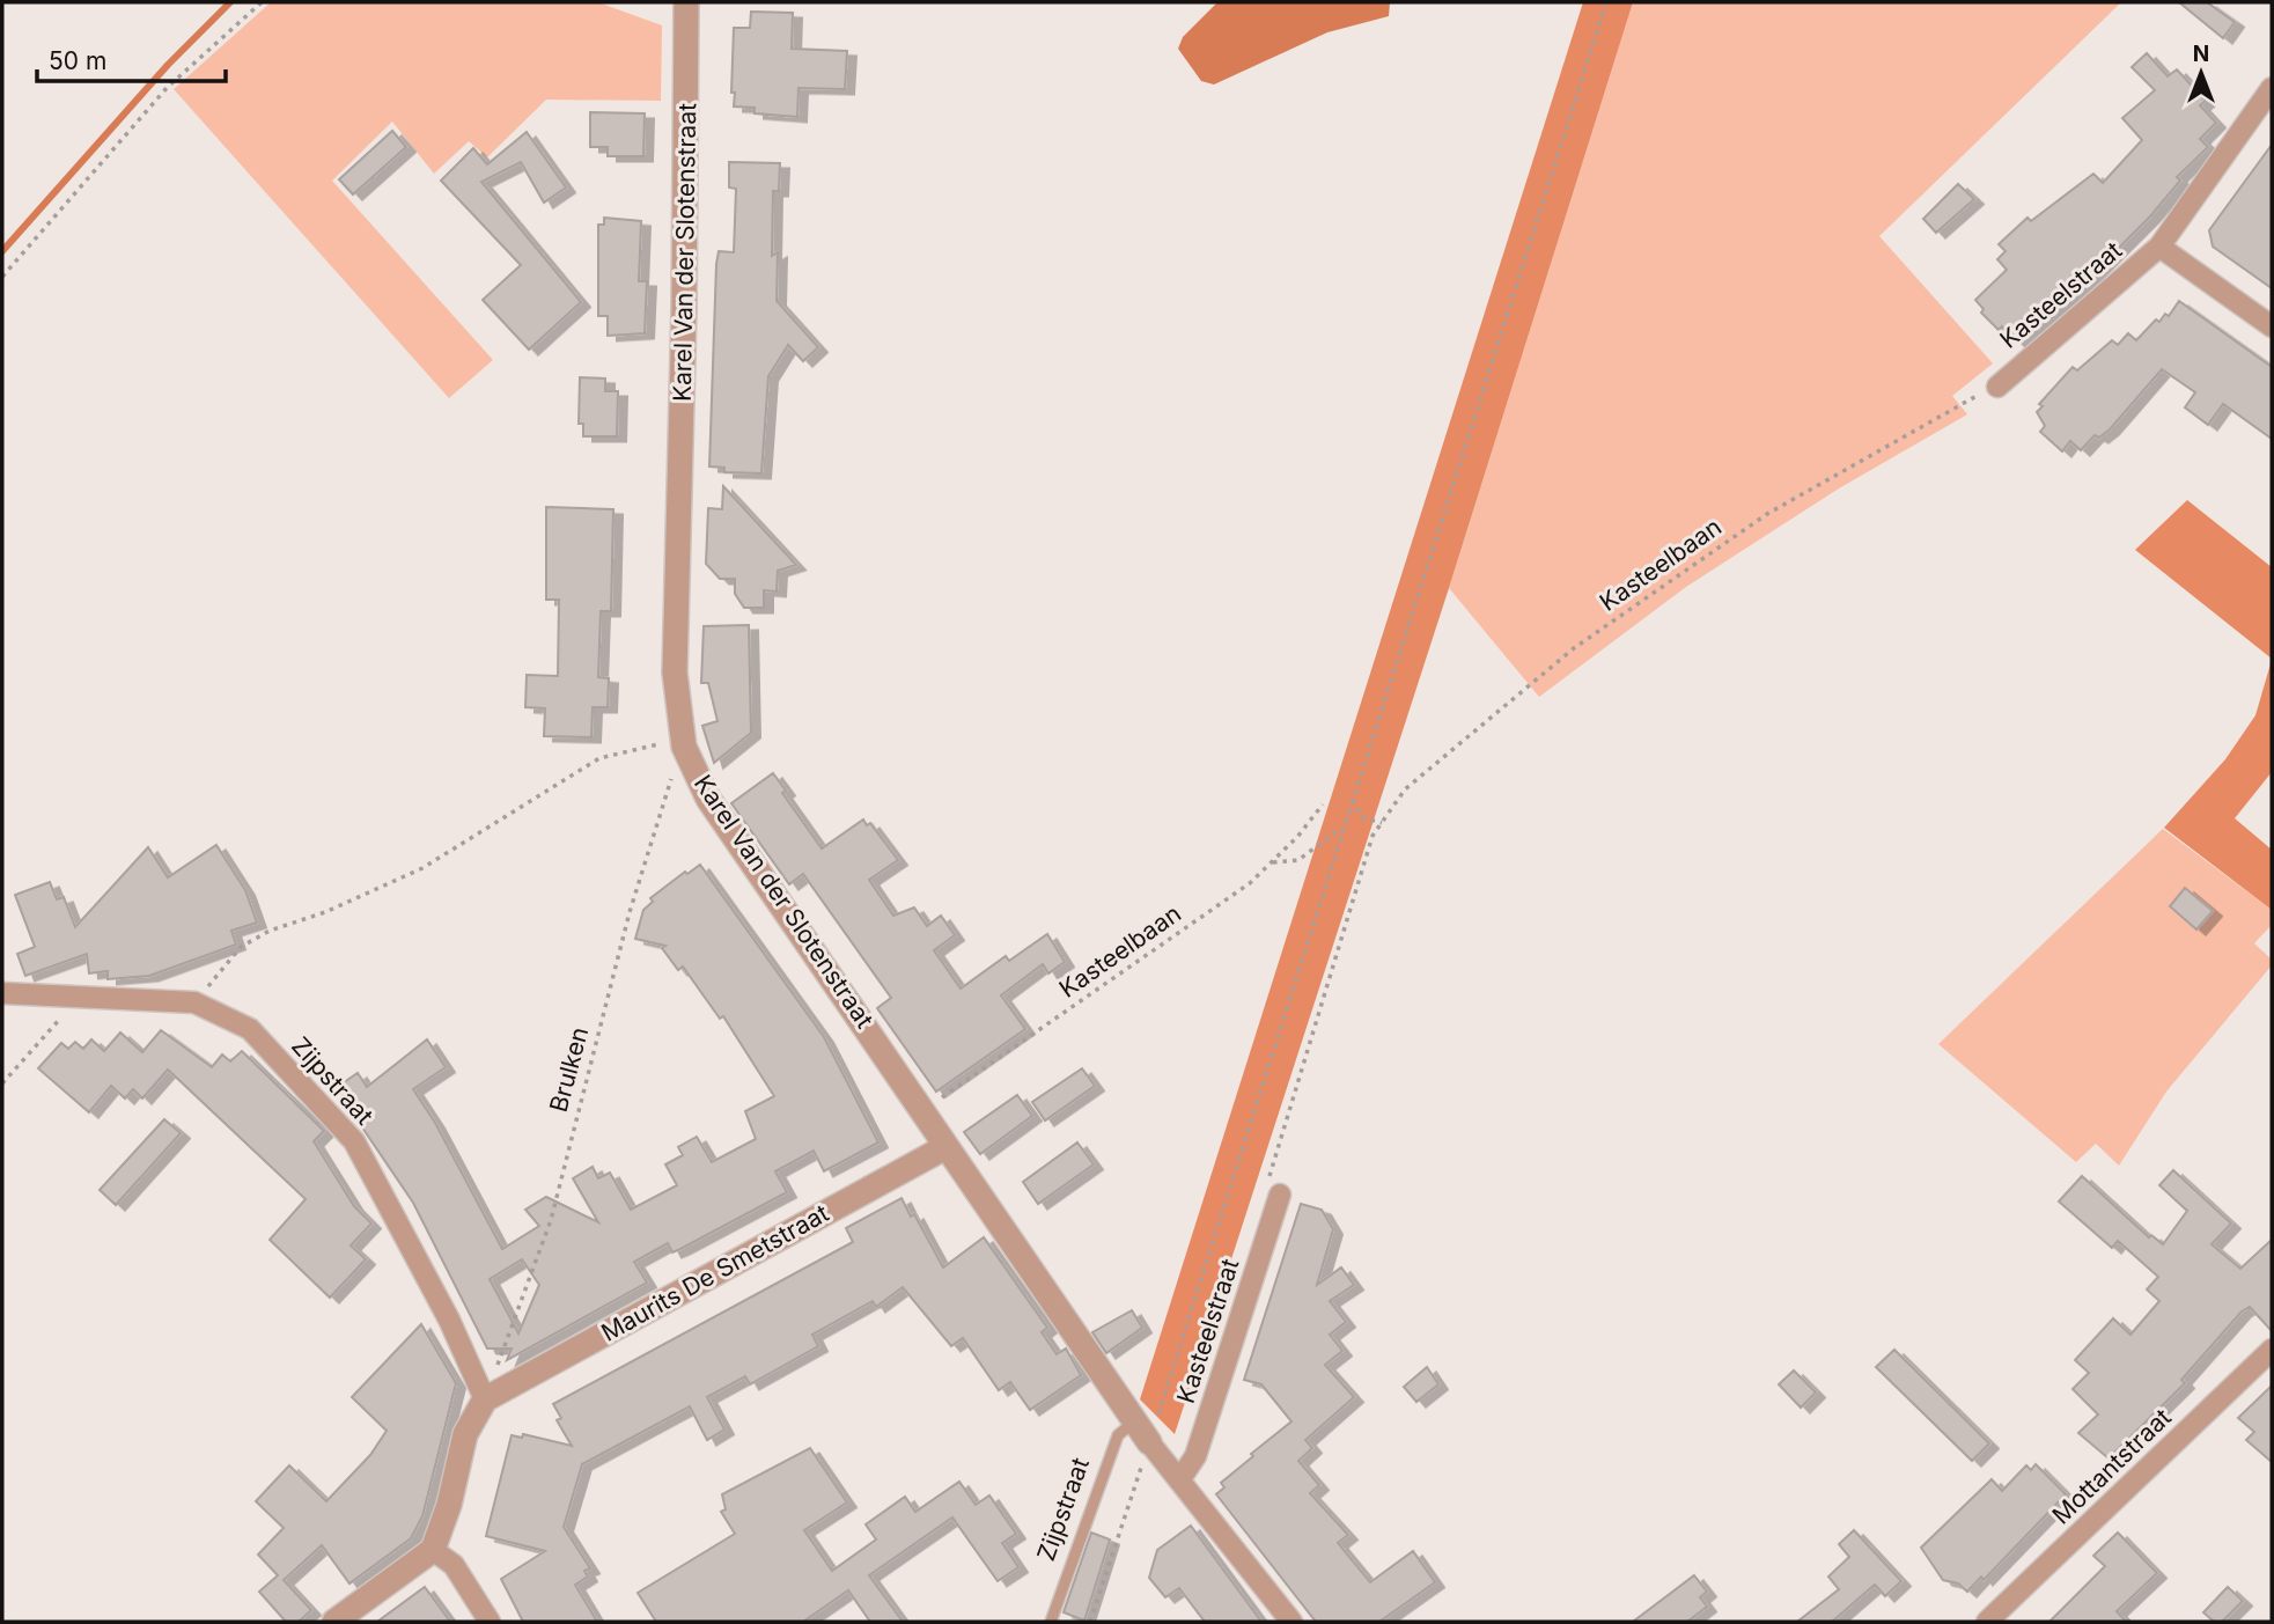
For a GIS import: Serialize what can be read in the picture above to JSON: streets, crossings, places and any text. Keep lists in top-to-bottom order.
{
  "streets": {
    "street": [
      "Karel Van der Slotenstraat",
      "Kasteelstraat",
      "Zijpstraat",
      "Maurits De Smetstraat",
      "Mottantstraat"
    ],
    "path": ["Kasteelbaan", "Brulken"]
  },
  "crossings": [
    ["Karel Van der Slotenstraat", "Kasteelstraat"],
    ["Karel Van der Slotenstraat", "Kasteelbaan"],
    ["Karel Van der Slotenstraat", "Brulken"],
    ["Karel Van der Slotenstraat", "Zijpstraat"],
    ["Karel Van der Slotenstraat", "Maurits De Smetstraat"],
    ["Kasteelstraat", "Kasteelbaan"],
    ["Brulken", "Zijpstraat"],
    ["Brulken", "Maurits De Smetstraat"],
    ["Zijpstraat", "Maurits De Smetstraat"]
  ],
  "scale_bar": "50 m",
  "north": "top"
}
